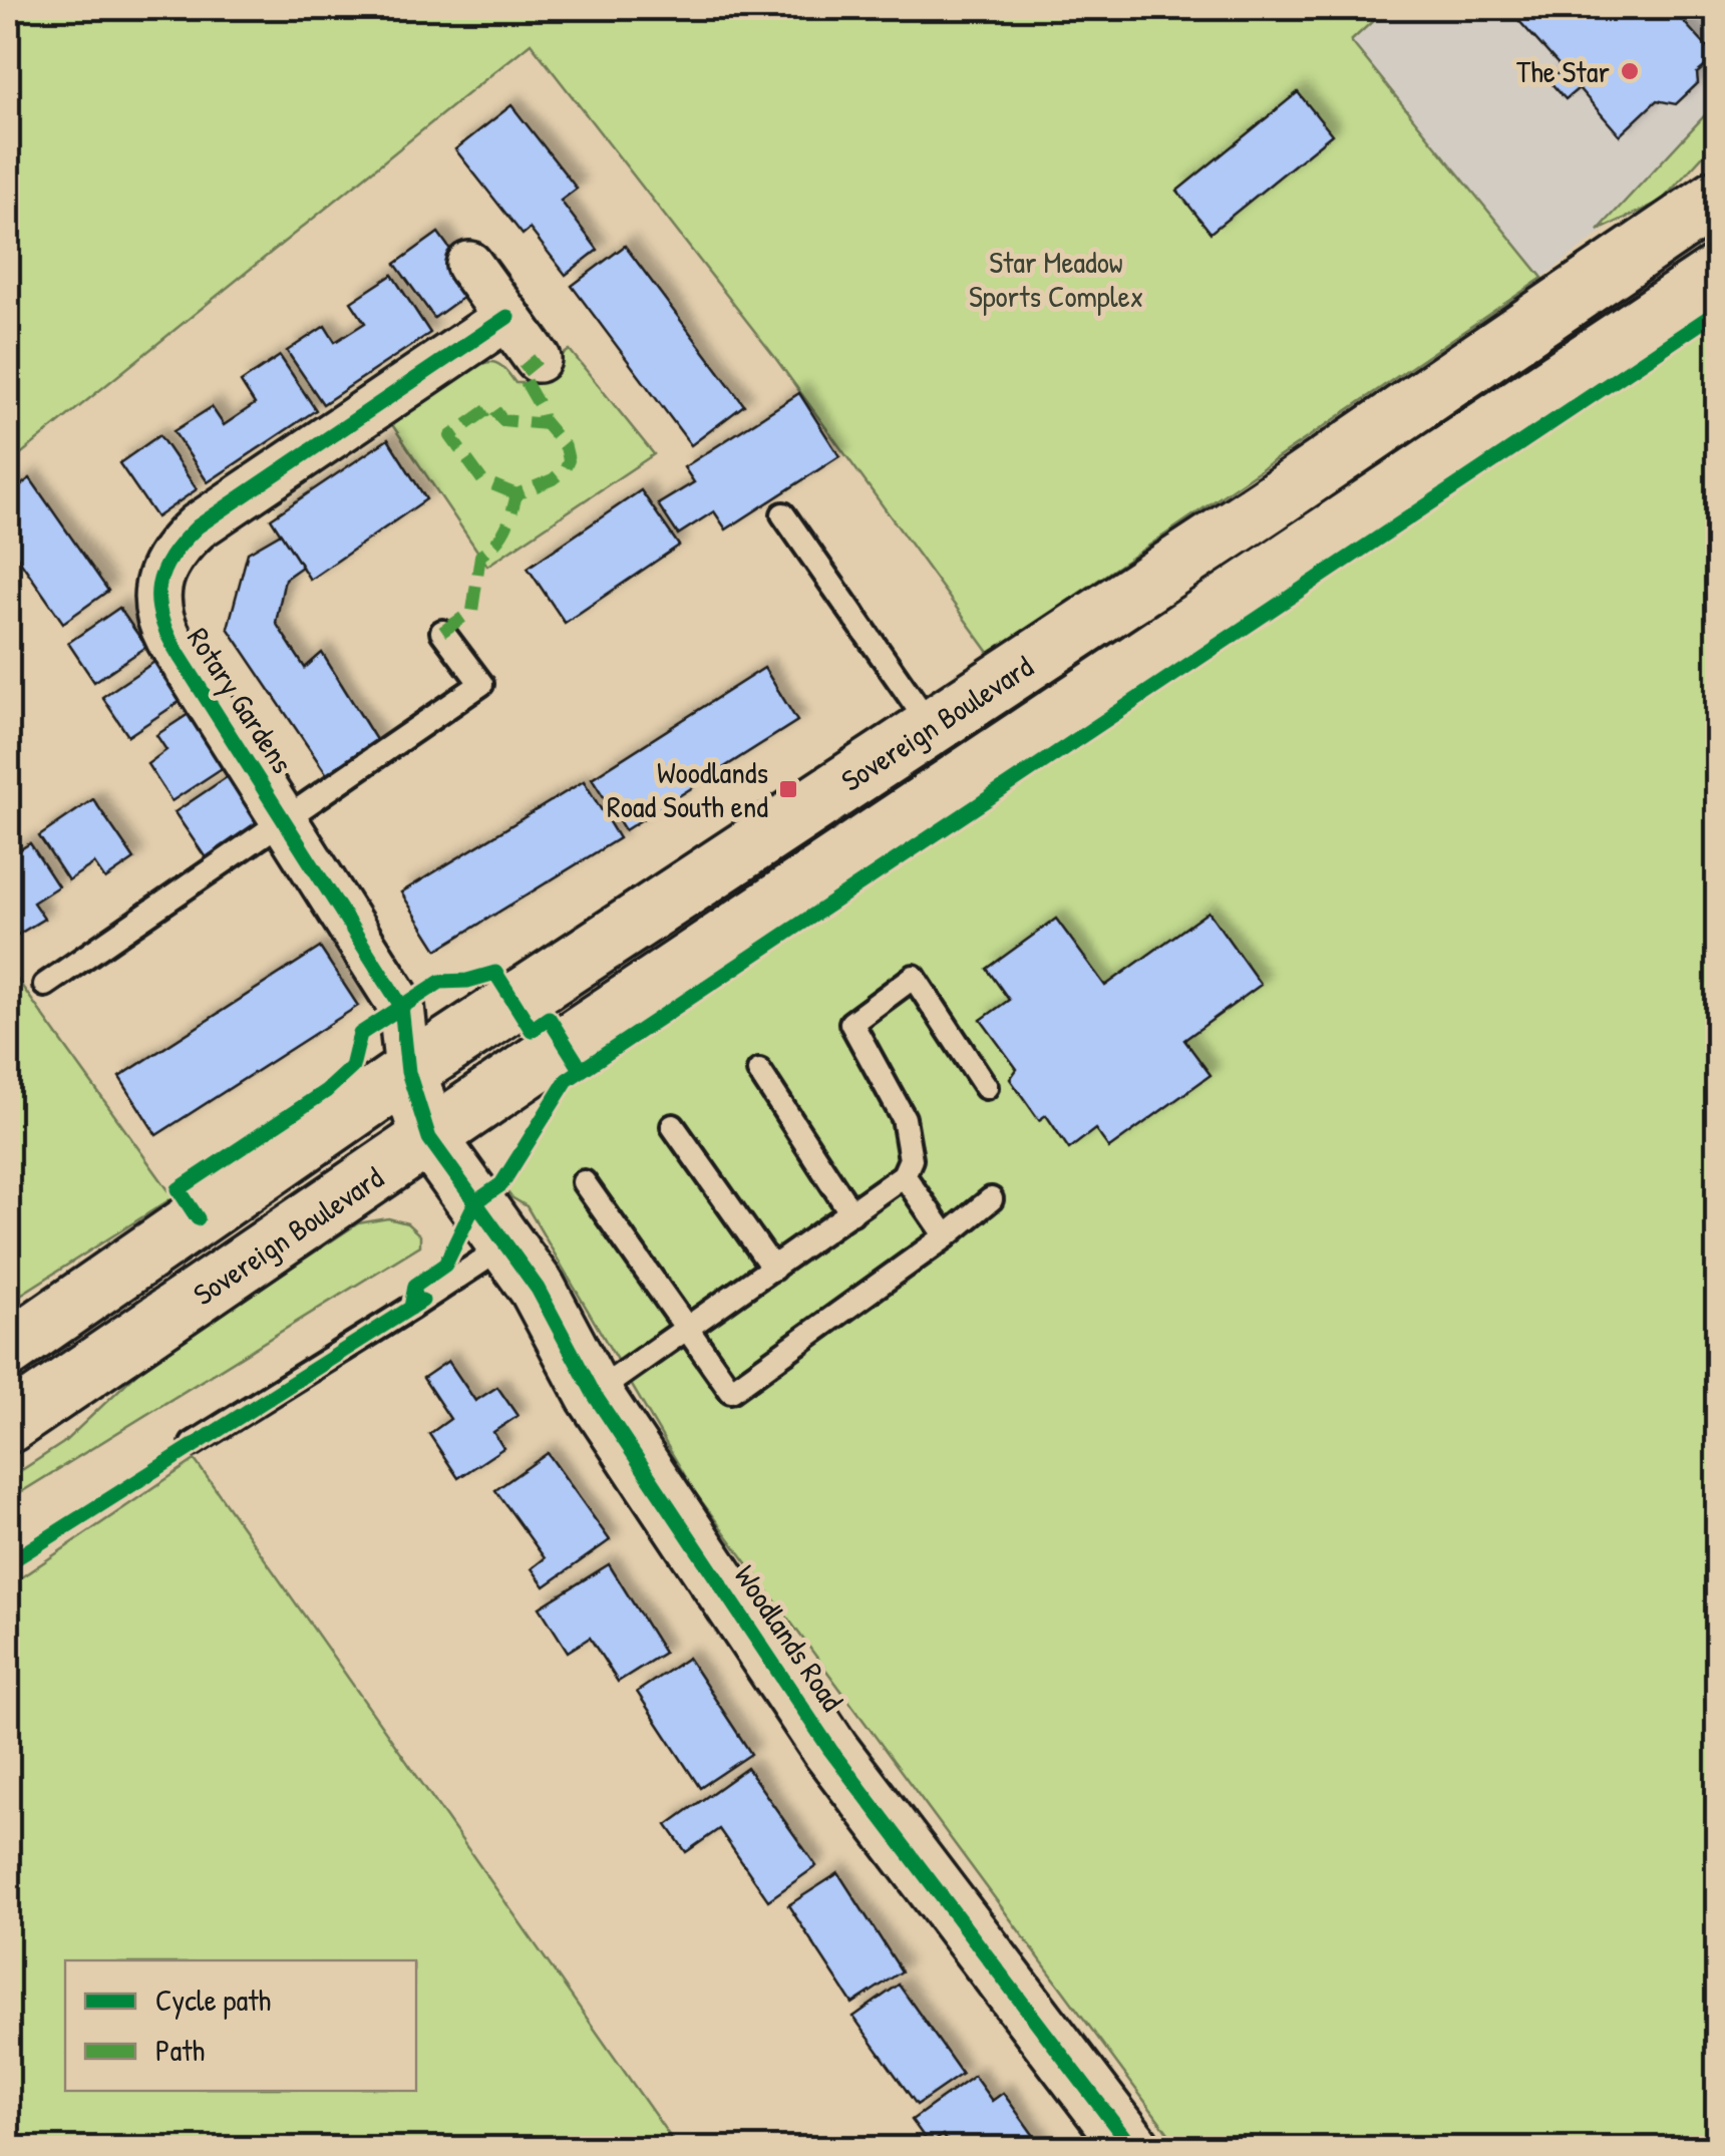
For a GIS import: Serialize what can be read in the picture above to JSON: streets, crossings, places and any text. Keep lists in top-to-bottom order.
{
  "streets": {
    "main road": ["Sovereign Boulevard", "Woodlands Road"],
    "street": ["Rotary Gardens"]
  },
  "crossings": [
    ["Rotary Gardens", "Sovereign Boulevard"],
    ["Rotary Gardens", "Woodlands Road"],
    ["Sovereign Boulevard", "Woodlands Road"]
  ],
  "parks": ["Star Meadow Sports Complex"],
  "places": {
    "other": ["The Star"],
    "transit": ["Woodlands Road South end"]
  },
  "legend": ["Cycle path", "Path"]
}
